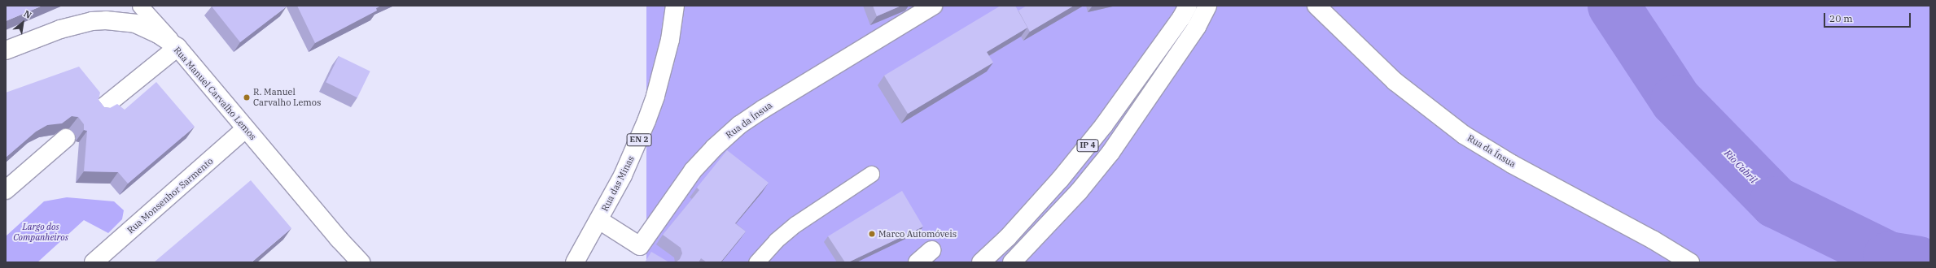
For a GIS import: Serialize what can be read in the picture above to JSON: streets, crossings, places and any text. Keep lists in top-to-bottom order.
{
  "streets": {
    "main road": [
      "Rua Manuel Carvalho Lemos",
      "Rua da Ínsua",
      "EN 2",
      "IP 4",
      "Rua das Minas",
      "Rua Monsenhor Sarmento"
    ]
  },
  "crossings": [
    ["Rua Manuel Carvalho Lemos", "Rua Monsenhor Sarmento"]
  ],
  "water": ["Rio Cabril"],
  "parks": ["Largo dos Companheiros"],
  "places": ["R. Manuel Carvalho Lemos", "Marco Automóveis"],
  "scale_bar": "20 m",
  "north": "top right"
}
